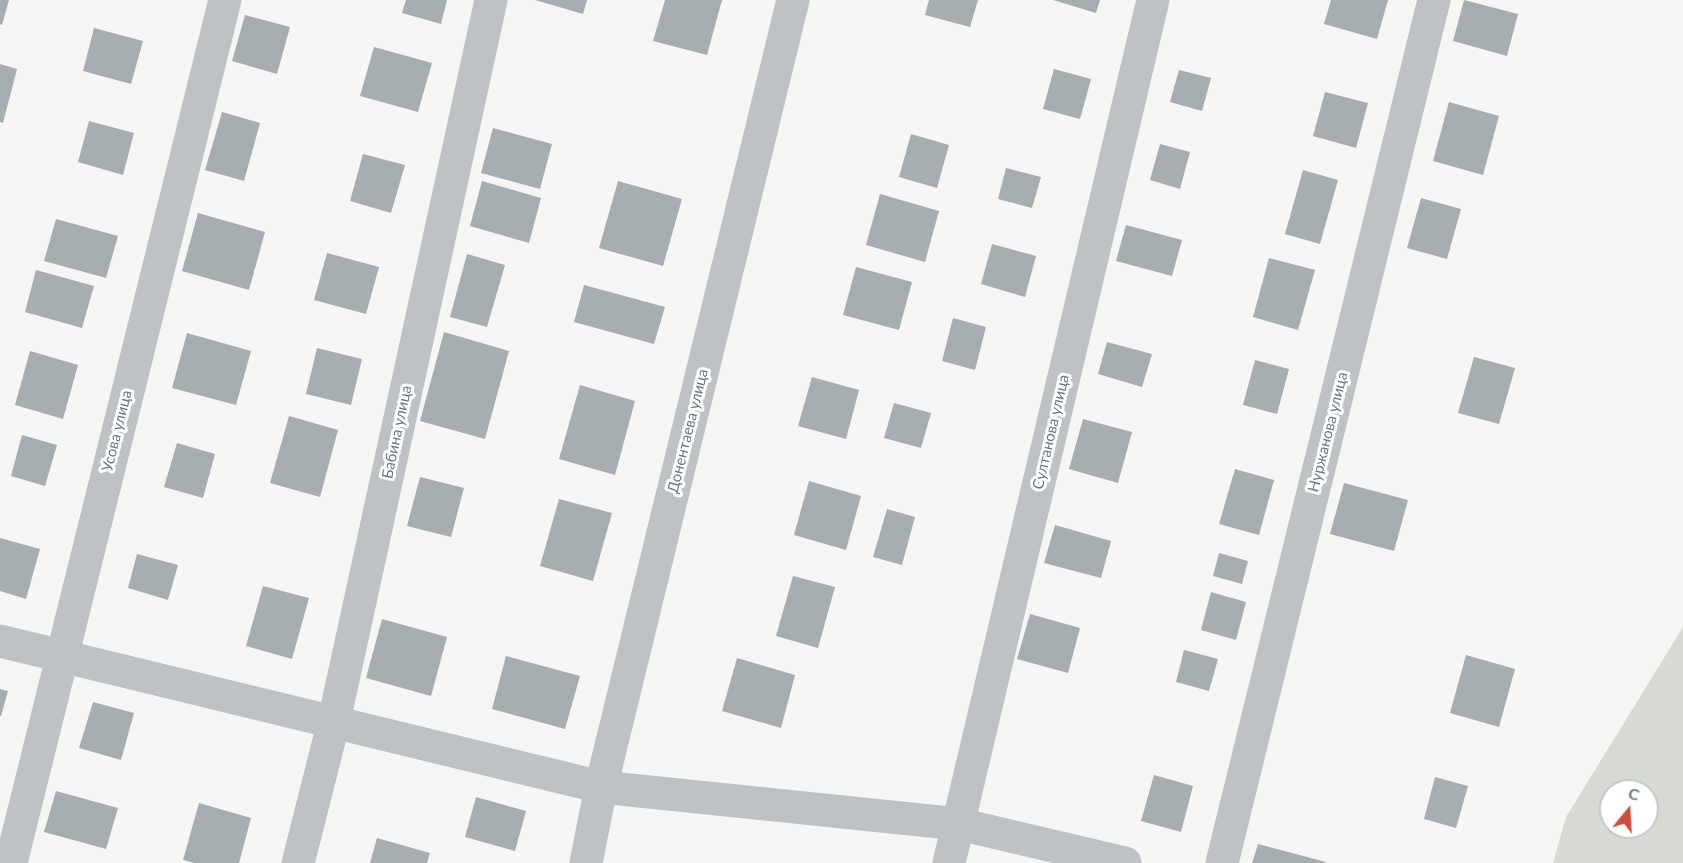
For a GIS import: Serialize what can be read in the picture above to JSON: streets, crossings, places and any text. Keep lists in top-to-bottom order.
{
  "streets": {
    "street": [
      "Усова улица",
      "Донентаева улица",
      "Бабина улица",
      "Султанова улица",
      "Нуржанова улица"
    ]
  },
  "north": "top"
}
